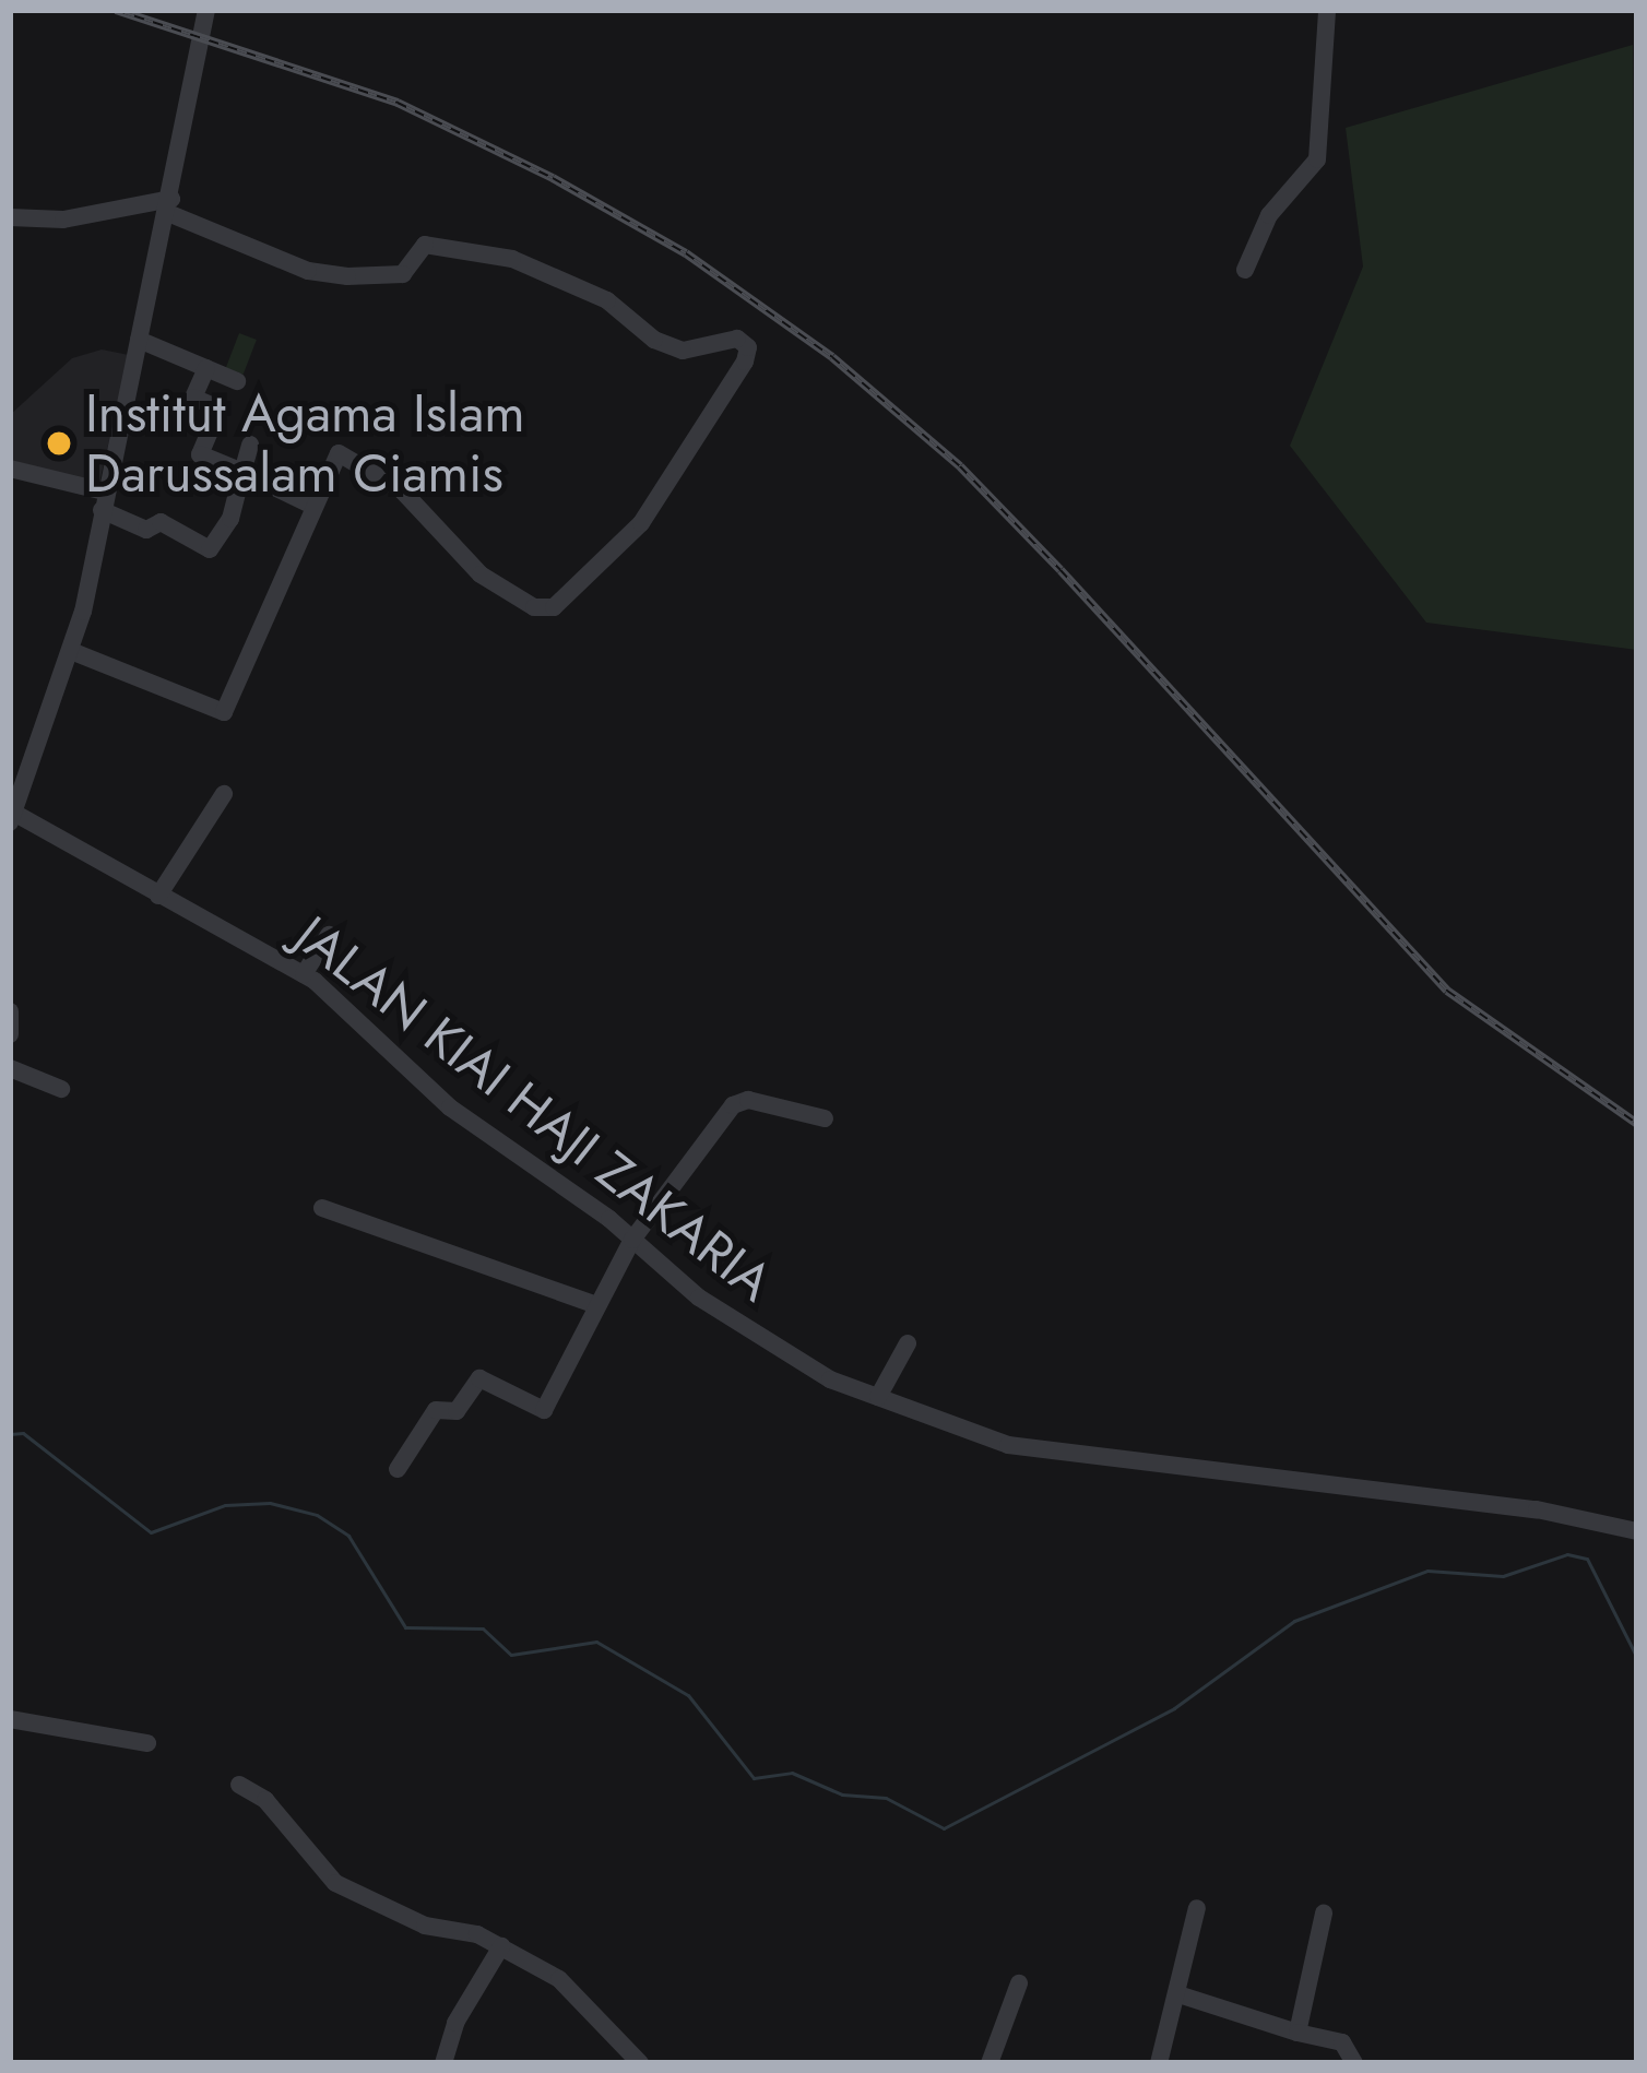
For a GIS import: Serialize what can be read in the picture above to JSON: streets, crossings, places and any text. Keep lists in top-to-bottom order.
{
  "streets": {
    "street": ["JALAN KIAI HAJI ZAKARIA"]
  },
  "places": ["Institut Agama Islam Darussalam Ciamis"]
}
